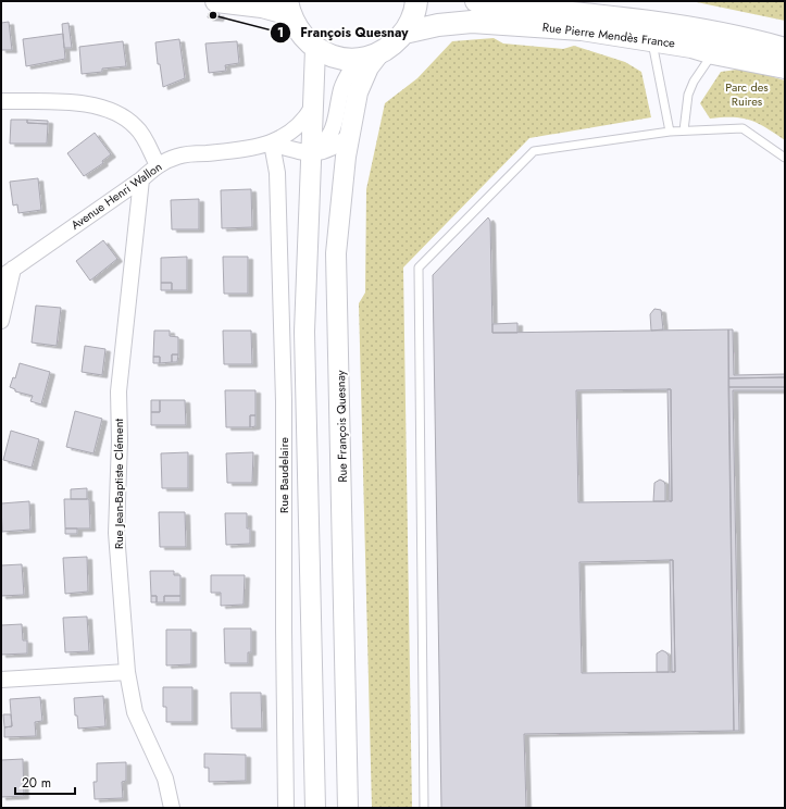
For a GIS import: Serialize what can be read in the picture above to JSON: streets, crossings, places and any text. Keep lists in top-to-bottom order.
{
  "streets": {
    "main road": ["Rue Pierre Mendès France", "Rue François Quesnay"],
    "street": ["Avenue Henri Wallon", "Rue Baudelaire", "Rue Jean-Baptiste Clément"]
  },
  "crossings": [
    ["Rue Pierre Mendès France", "Rue François Quesnay"],
    ["Avenue Henri Wallon", "Rue Baudelaire"],
    ["Avenue Henri Wallon", "Rue Jean-Baptiste Clément"]
  ],
  "parks": ["Parc des Ruires"],
  "places": ["François Quesnay"],
  "scale_bar": "20 m"
}
